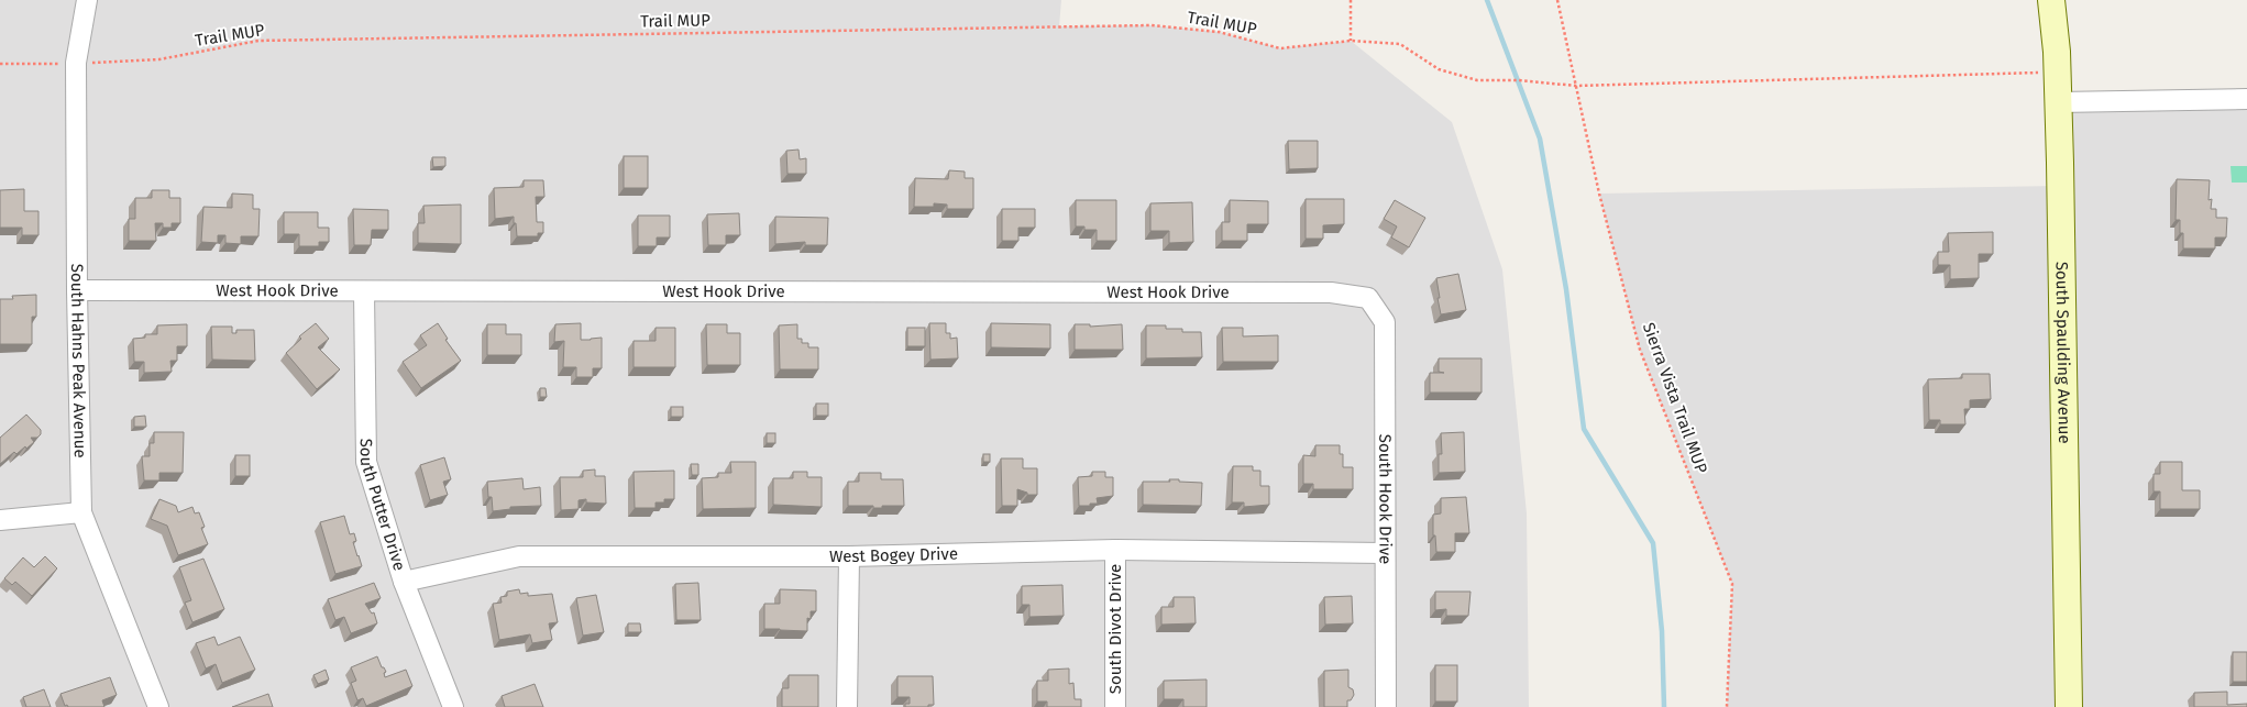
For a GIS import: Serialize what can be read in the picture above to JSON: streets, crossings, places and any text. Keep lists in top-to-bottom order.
{
  "streets": {
    "street": [
      "West Hook Drive",
      "South Spaulding Avenue",
      "South Hahns Peak Avenue",
      "South Hook Drive",
      "South Putter Drive",
      "West Bogey Drive",
      "South Divot Drive"
    ],
    "path": ["Trail MUP", "Sierra Vista Trail MUP"]
  },
  "crossings": [
    ["Trail MUP", "South Hahns Peak Avenue"],
    ["Trail MUP", "Sierra Vista Trail MUP"],
    ["West Hook Drive", "South Hahns Peak Avenue"],
    ["West Hook Drive", "South Hook Drive"],
    ["West Hook Drive", "South Putter Drive"],
    ["South Hook Drive", "West Bogey Drive"],
    ["South Putter Drive", "West Bogey Drive"],
    ["West Bogey Drive", "South Divot Drive"]
  ]
}
